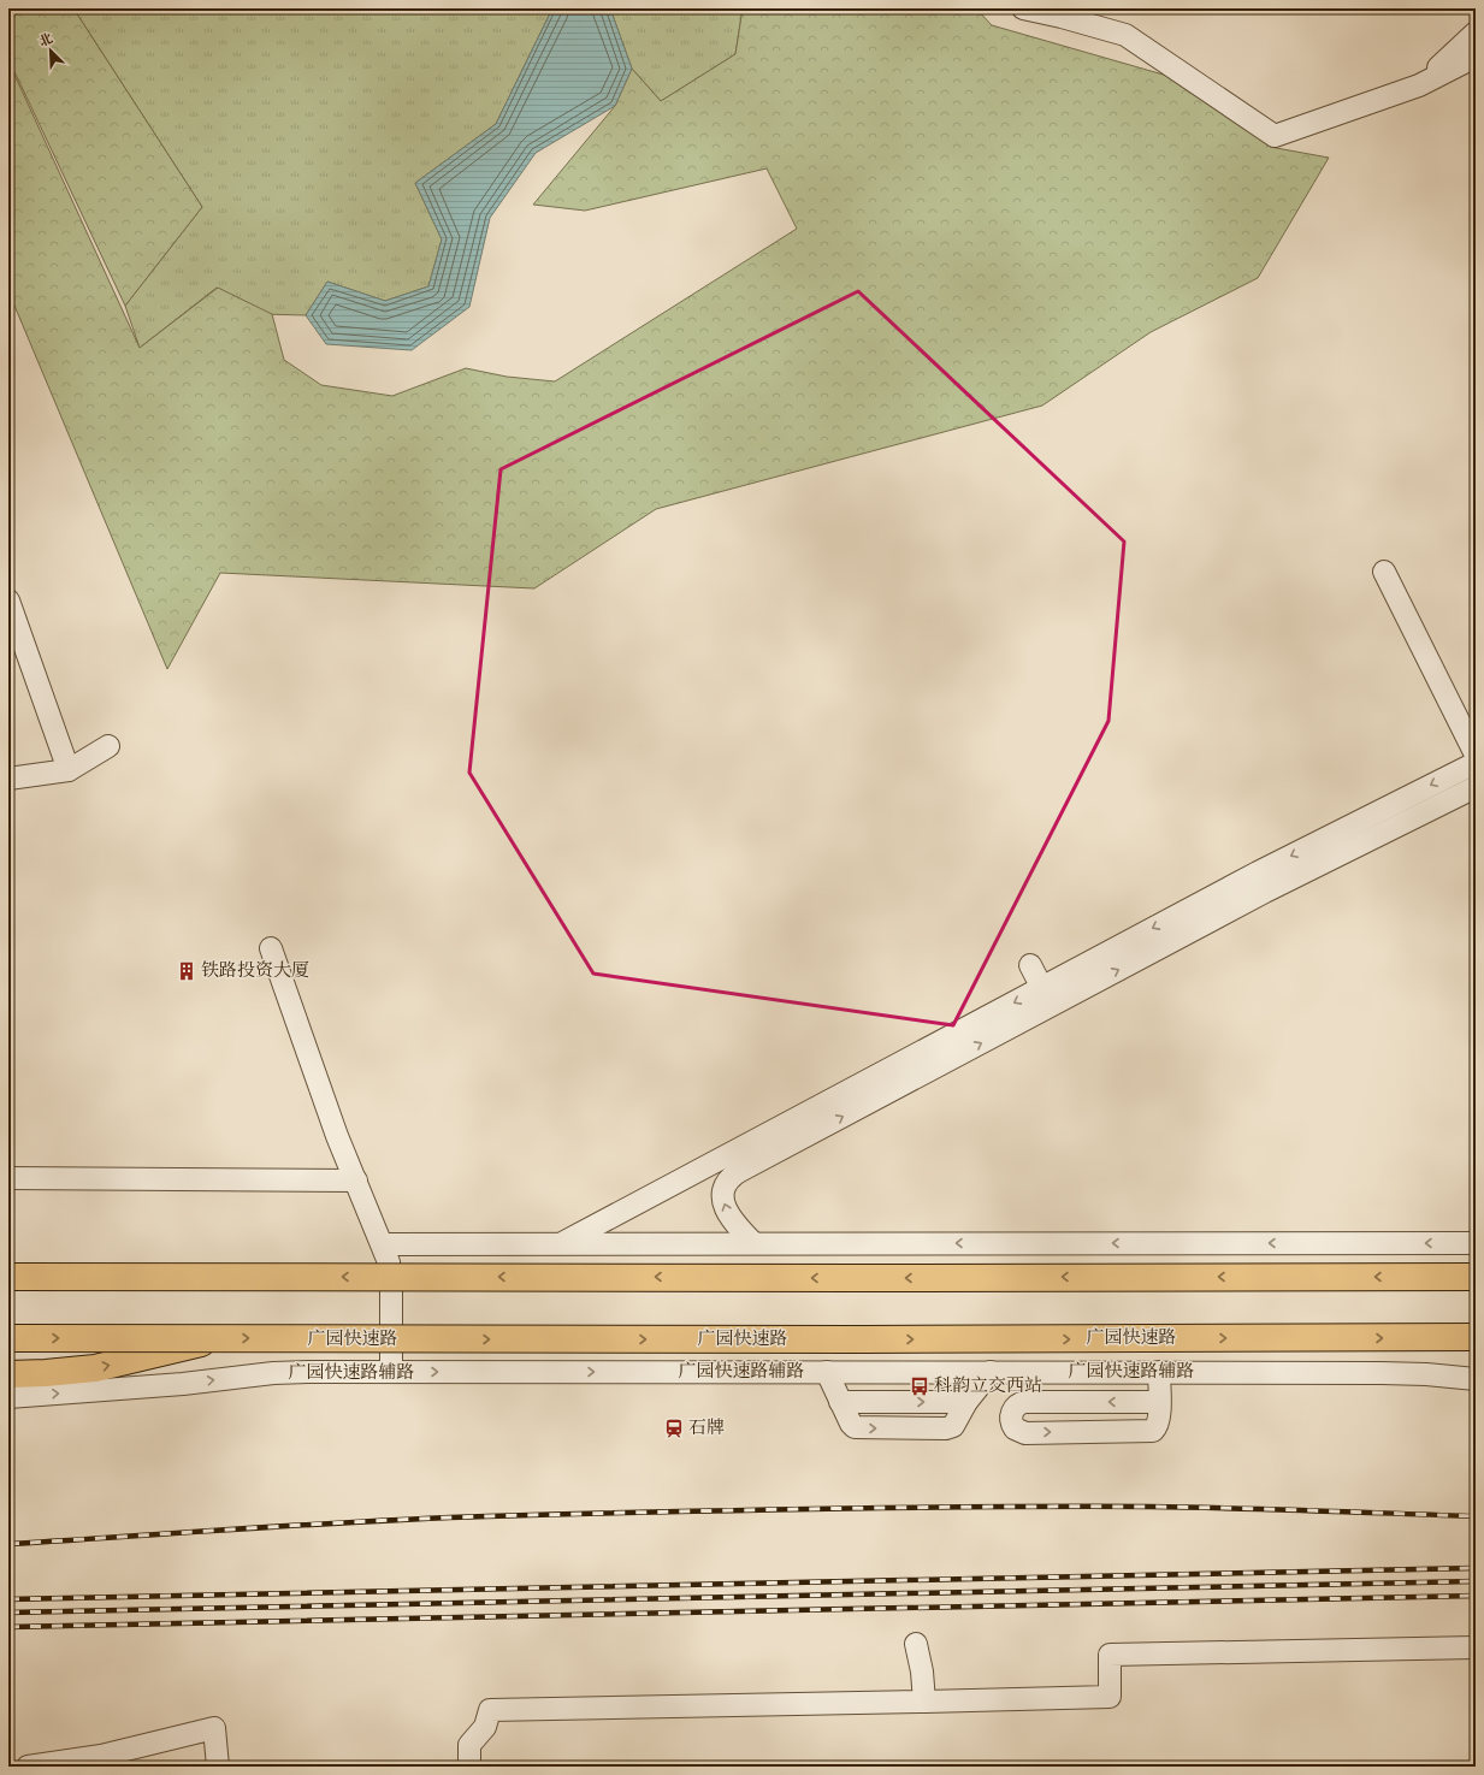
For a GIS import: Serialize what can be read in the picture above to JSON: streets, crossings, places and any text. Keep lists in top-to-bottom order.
{
  "streets": {
    "highway": ["广园快速路"],
    "street": ["广园快速路辅路"]
  },
  "places": {
    "building": ["铁路投资大厦"],
    "bus stop": ["科韵立交西站"],
    "station": ["石牌"]
  },
  "north": "top left"
}
